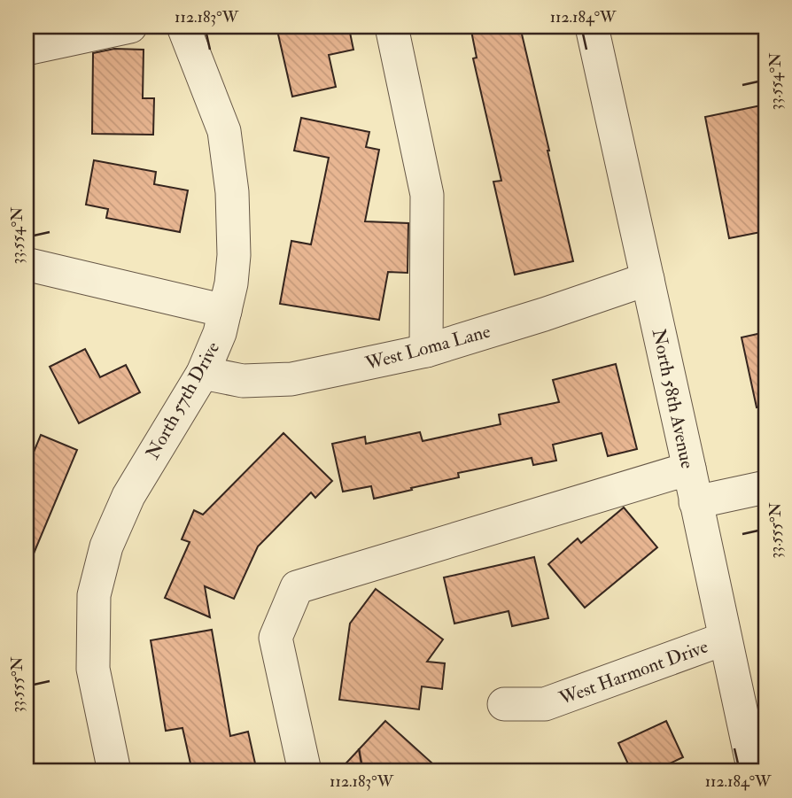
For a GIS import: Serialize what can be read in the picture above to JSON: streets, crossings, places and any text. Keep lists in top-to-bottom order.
{
  "streets": {
    "street": [
      "West Loma Lane",
      "North 58th Avenue",
      "North 57th Drive",
      "West Harmont Drive"
    ]
  },
  "crossings": [
    ["West Loma Lane", "North 58th Avenue"],
    ["West Loma Lane", "North 57th Drive"],
    ["North 58th Avenue", "West Harmont Drive"]
  ],
  "coordinates": [
    "112.183°W",
    "112.184°W",
    "33.554°N",
    "33.555°N"
  ]
}
